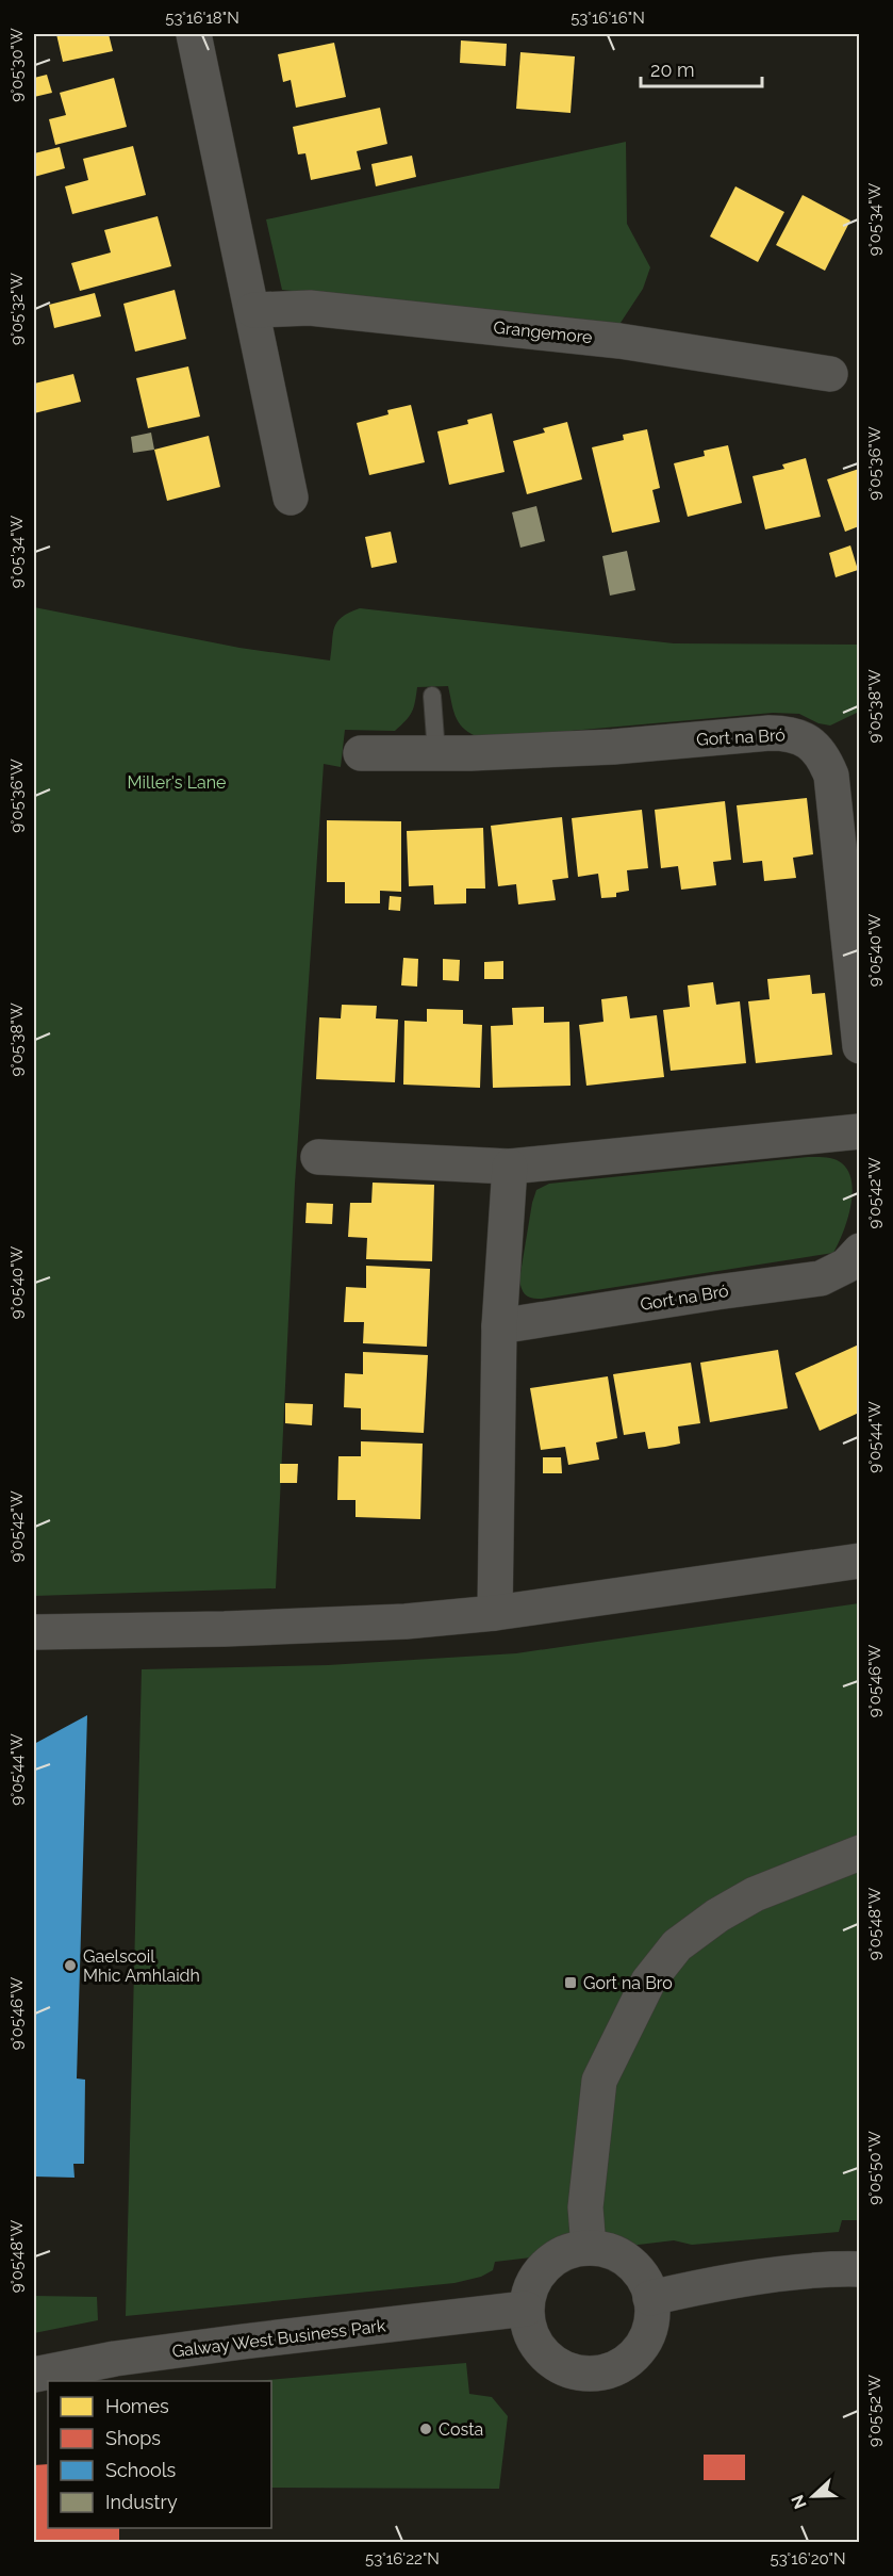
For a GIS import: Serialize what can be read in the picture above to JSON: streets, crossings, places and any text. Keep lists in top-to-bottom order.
{
  "streets": {
    "street": ["Grangemore", "Gort na Bró", "Galway West Business Park"]
  },
  "parks": ["Miller's Lane"],
  "places": {
    "other": ["Gaelscoil Mhic Amhlaidh", "Costa"],
    "transit": ["Gort na Bro"]
  },
  "legend": [
    "Homes",
    "Shops",
    "Schools",
    "Industry"
  ],
  "scale_bar": "20 m",
  "north": "left",
  "coordinates": [
    "53°16'18\"N",
    "53°16'16\"N",
    "9°05'30\"W",
    "9°05'34\"W",
    "9°05'32\"W",
    "9°05'36\"W",
    "9°05'38\"W",
    "9°05'40\"W",
    "9°05'42\"W",
    "9°05'44\"W",
    "9°05'46\"W",
    "9°05'48\"W",
    "9°05'50\"W",
    "9°05'52\"W",
    "53°16'22\"N",
    "53°16'20\"N"
  ]
}
